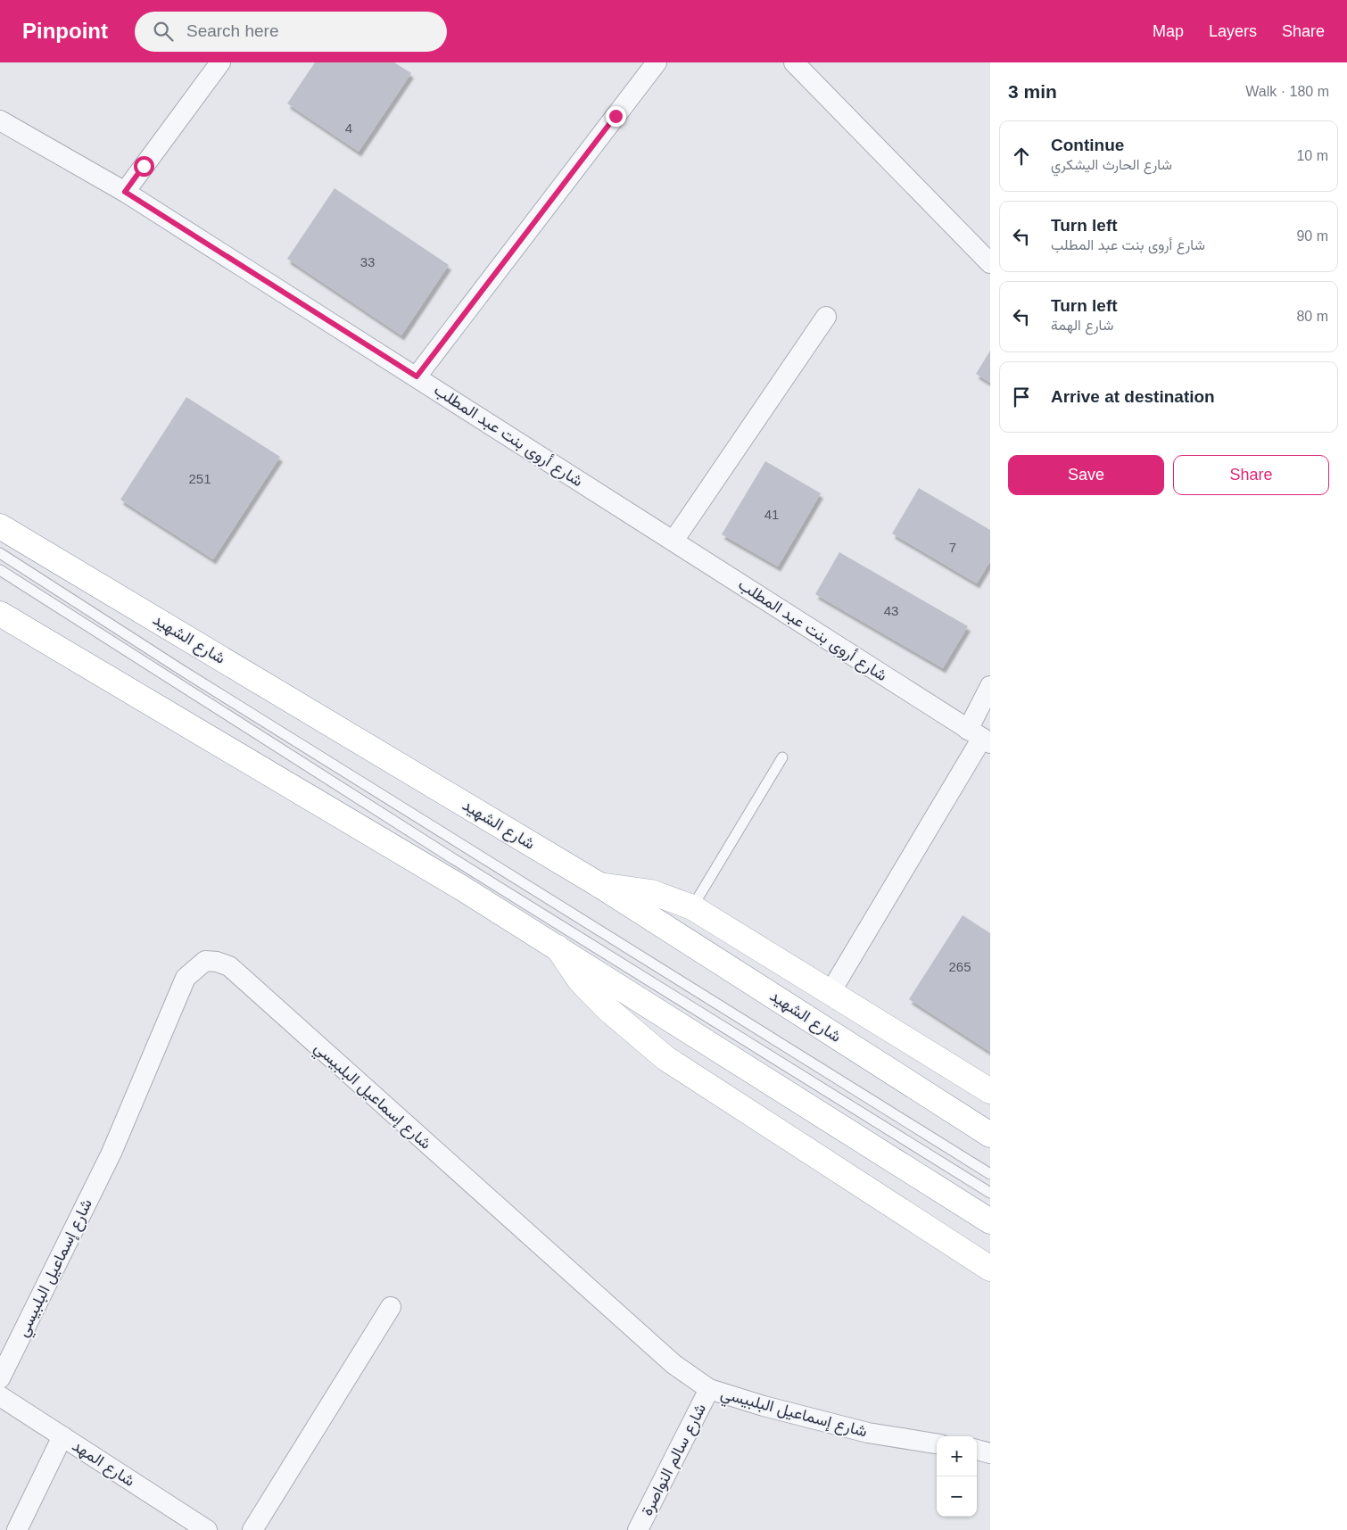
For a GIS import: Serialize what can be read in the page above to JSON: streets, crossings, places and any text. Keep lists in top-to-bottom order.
{
  "streets": {
    "main road": ["شارع الشهيد"],
    "street": [
      "شارع أروى بنت عبد المطلب",
      "شارع إسماعيل البلبيسي",
      "شارع سالم النواصرة",
      "شارع المهد"
    ]
  },
  "crossings": [
    ["شارع إسماعيل البلبيسي", "شارع سالم النواصرة"]
  ],
  "house_numbers": [
    "4",
    "33",
    "251",
    "41",
    "7",
    "43",
    "265"
  ],
  "page": {
    "header": "Pinpoint",
    "search": "Search here",
    "nav": ["Map", "Layers", "Share"],
    "heading": ["3 min", "Walk · 180 m"],
    "list": [
      ["Continue", "شارع الحارث اليشكري", "10 m"],
      ["Turn left", "شارع أروى بنت عبد المطلب", "90 m"],
      ["Turn left", "شارع الهمة", "80 m"],
      "Arrive at destination"
    ],
    "buttons": ["Save", "Share"],
    "map_buttons": ["+", "−"]
  }
}
